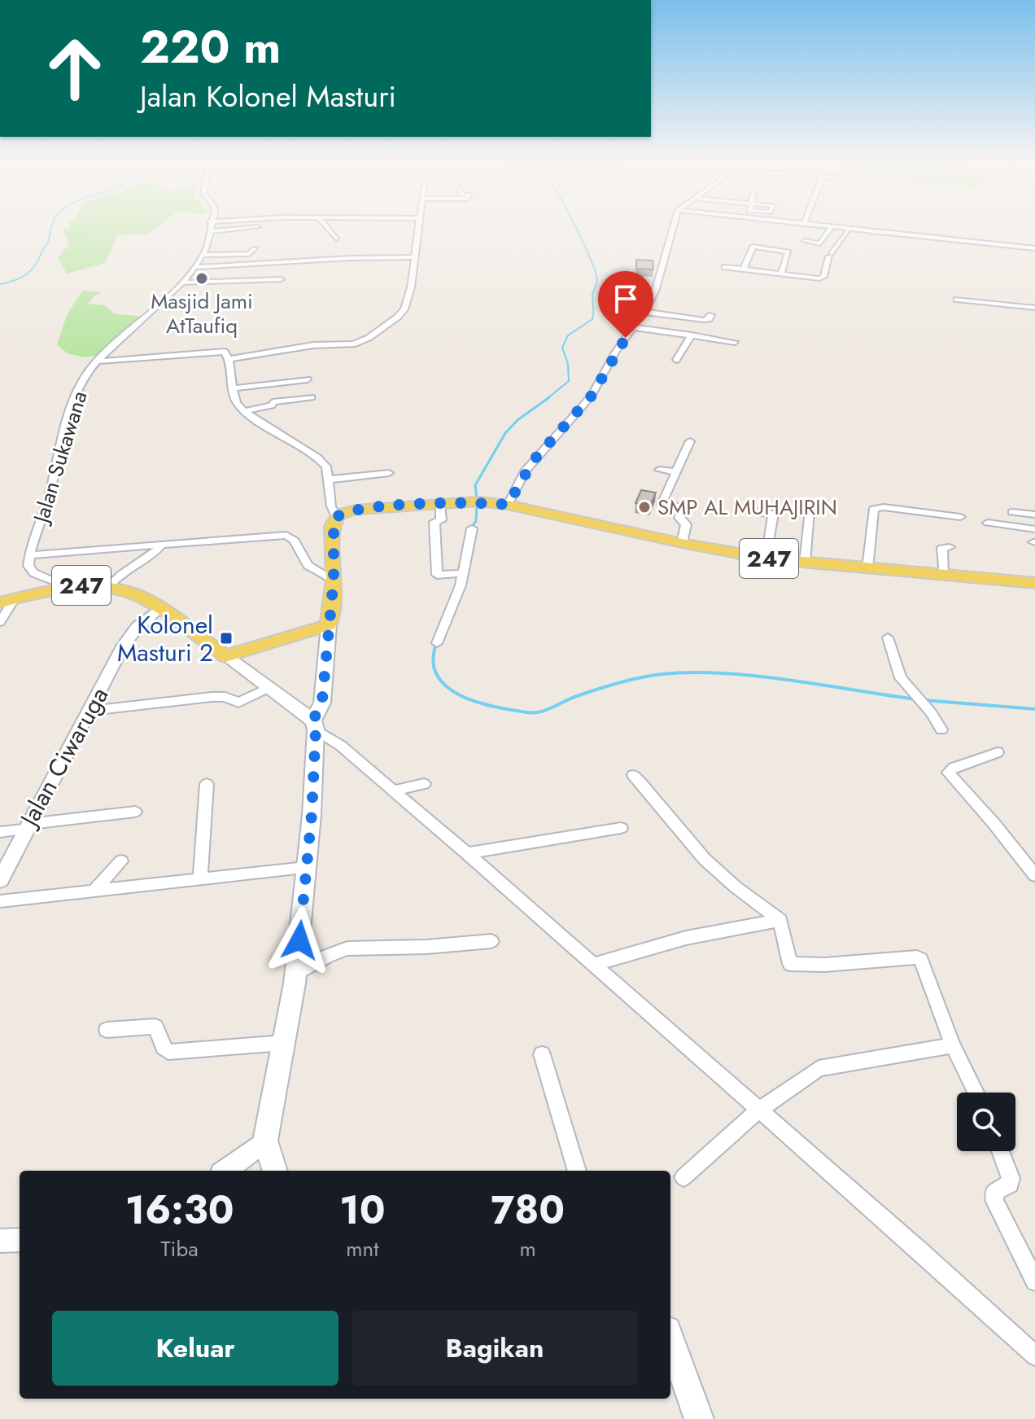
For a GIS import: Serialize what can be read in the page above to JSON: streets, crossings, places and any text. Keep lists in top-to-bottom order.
{
  "streets": {
    "main road": ["247"],
    "street": ["Jalan Sukawana", "Jalan Ciwaruga"]
  },
  "crossings": [
    ["Jalan Sukawana", "247"],
    ["247", "Jalan Ciwaruga"]
  ],
  "places": {
    "other": ["Masjid Jami AtTaufiq", "SMP AL MUHAJIRIN"],
    "transit": ["Kolonel Masturi 2"]
  },
  "page": {
    "turn": ["220 m", "Jalan Kolonel Masturi"],
    "eta": [
      "16:30",
      "Tiba",
      "10",
      "mnt",
      "780",
      "m"
    ],
    "buttons": ["Keluar", "Bagikan"]
  }
}
